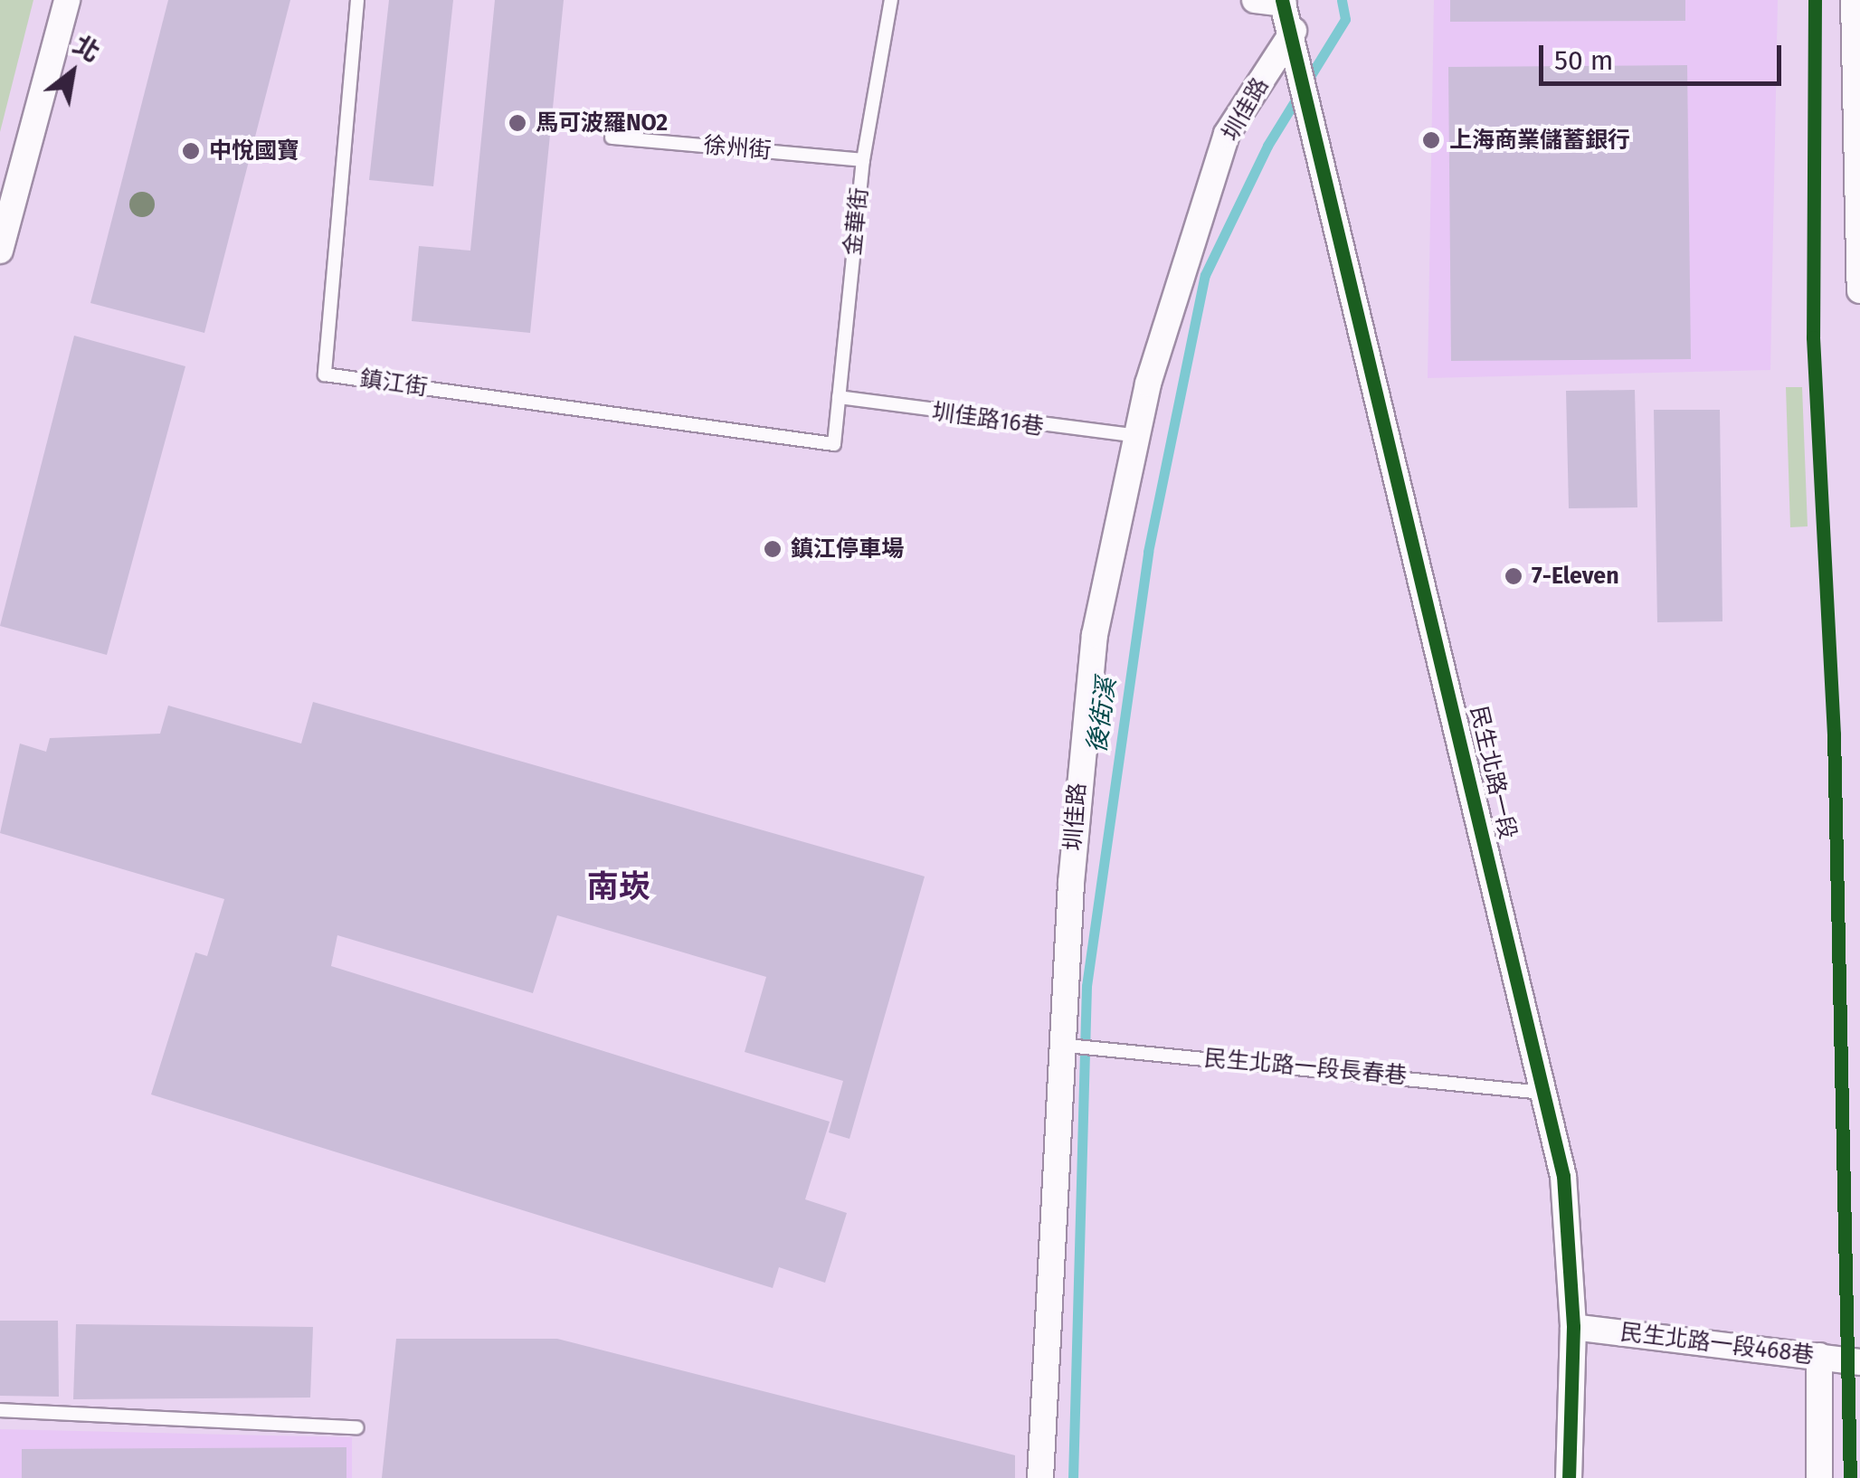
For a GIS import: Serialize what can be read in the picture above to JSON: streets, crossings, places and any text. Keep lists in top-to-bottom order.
{
  "streets": {
    "street": ["圳佳路", "民生北路一段", "民生北路一段468巷"],
    "lane": [
      "徐州街",
      "金華街",
      "鎮江街",
      "圳佳路16巷",
      "民生北路一段長春巷"
    ]
  },
  "crossings": [
    ["圳佳路", "圳佳路16巷"],
    ["圳佳路", "民生北路一段"],
    ["圳佳路", "民生北路一段長春巷"],
    ["徐州街", "金華街"],
    ["金華街", "鎮江街"],
    ["金華街", "圳佳路16巷"],
    ["民生北路一段", "民生北路一段長春巷"],
    ["民生北路一段", "民生北路一段468巷"]
  ],
  "districts": ["南崁"],
  "water": ["後街溪"],
  "places": [
    "馬可波羅NO2",
    "上海商業儲蓄銀行",
    "中悅國寶",
    "鎮江停車場",
    "7-Eleven"
  ],
  "scale_bar": "50 m",
  "north": "top right"
}
